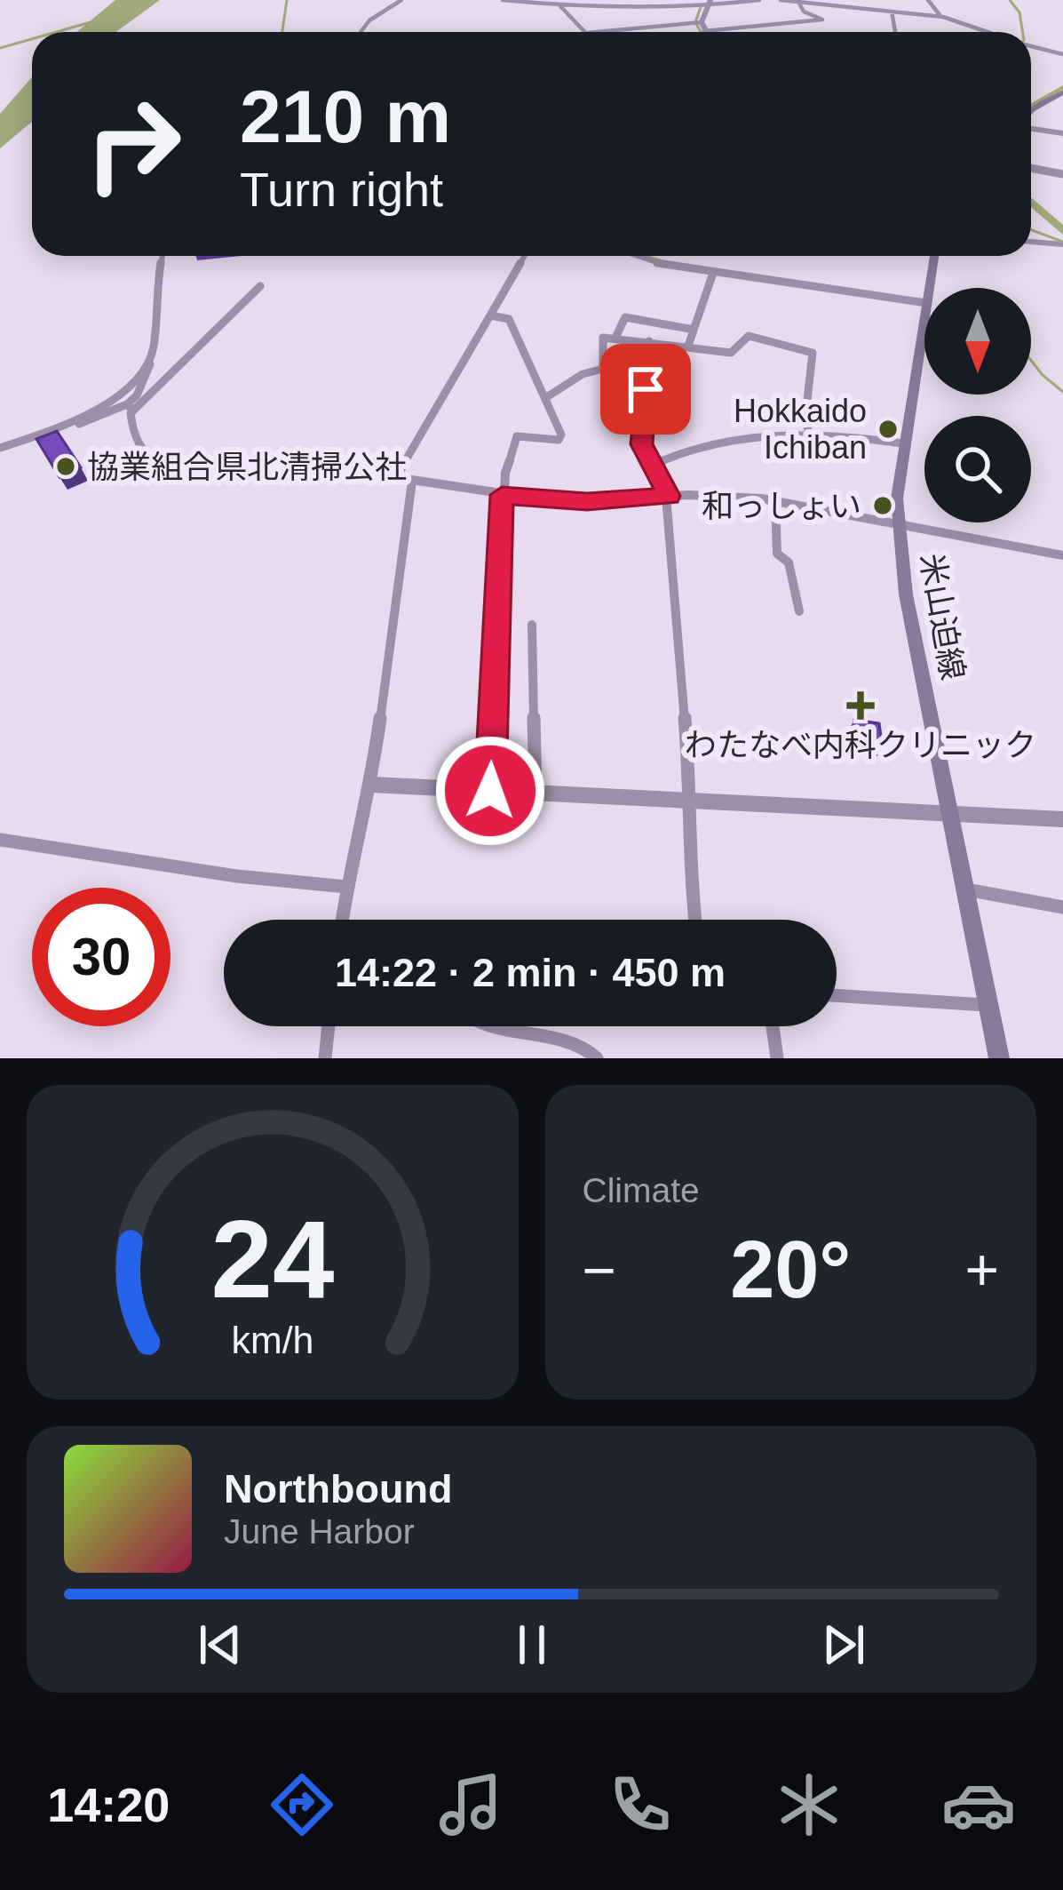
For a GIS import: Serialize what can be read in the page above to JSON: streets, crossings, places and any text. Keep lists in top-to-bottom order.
{
  "streets": {
    "main road": ["米山迫線"]
  },
  "places": {
    "other": ["Hokkaido Ichiban", "協業組合県北清掃公社", "和っしょい"],
    "health": ["わたなべ内科クリニック"]
  },
  "north": "bottom",
  "page": {
    "turn": ["210 m", "Turn right"],
    "limit": "30",
    "trip": "14:22 · 2 min · 450 m",
    "tile": "Climate",
    "heat": ["−", "20°", "+"],
    "song": ["Northbound", "June Harbor"],
    "tabs": "14:20",
    "gauge": ["24", "km/h"]
  }
}
